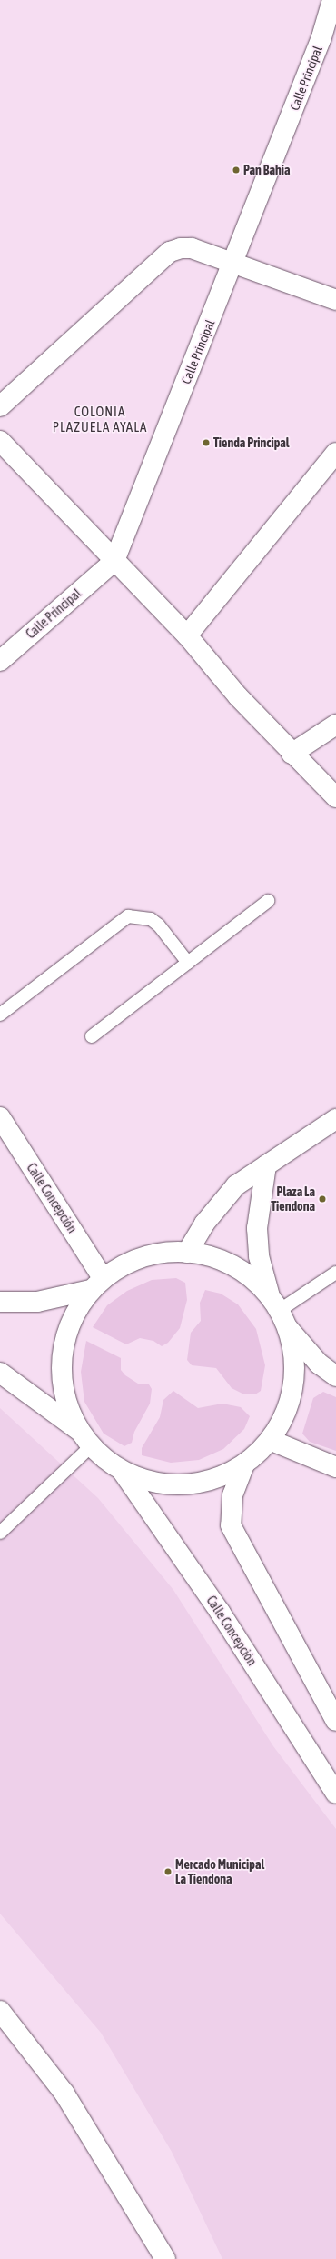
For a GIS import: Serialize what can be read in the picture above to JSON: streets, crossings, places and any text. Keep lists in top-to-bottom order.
{
  "streets": {
    "street": ["Calle Principal", "Calle Concepción"]
  },
  "districts": ["COLONIA PLAZUELA AYALA"],
  "places": [
    "Pan Bahia",
    "Tienda Principal",
    "Plaza La Tiendona",
    "Mercado Municipal La Tiendona"
  ]
}
